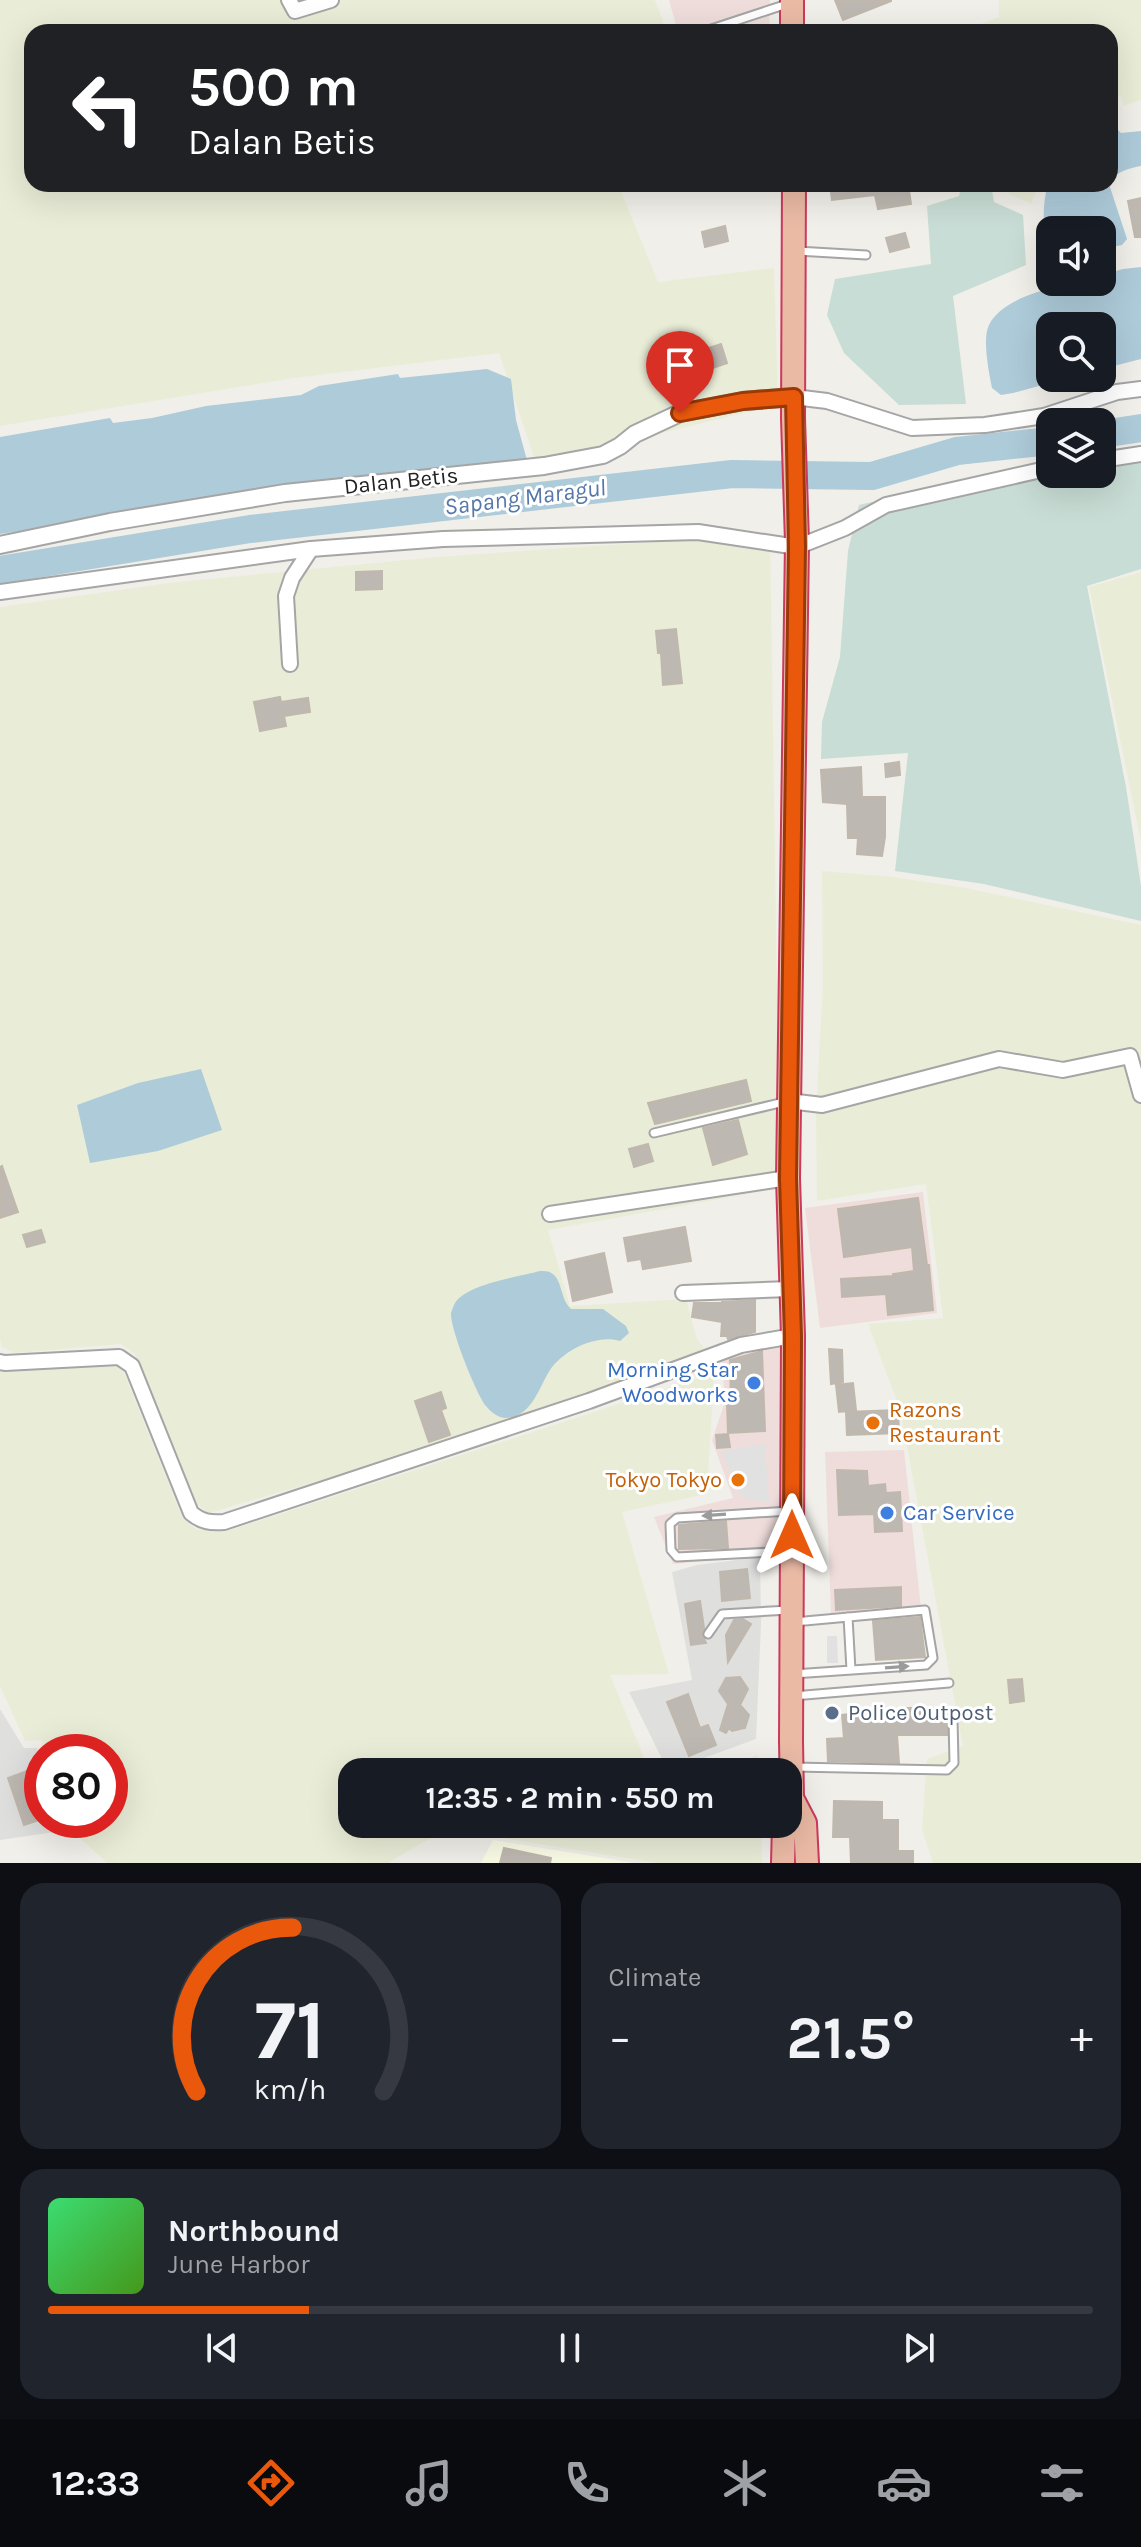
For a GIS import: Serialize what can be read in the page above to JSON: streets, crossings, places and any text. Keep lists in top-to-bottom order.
{
  "streets": {
    "street": ["Dalan Betis"]
  },
  "water": ["Sapang Maragul"],
  "places": [
    "Morning Star Woodworks",
    "Razons Restaurant",
    "Tokyo Tokyo",
    "Car Service",
    "Police Outpost"
  ],
  "page": {
    "turn": ["500 m", "Dalan Betis"],
    "limit": "80",
    "trip": "12:35 · 2 min · 550 m",
    "tile": "Climate",
    "heat": ["−", "21.5°", "+"],
    "song": ["Northbound", "June Harbor"],
    "tabs": "12:33",
    "gauge": ["71", "km/h"]
  }
}
